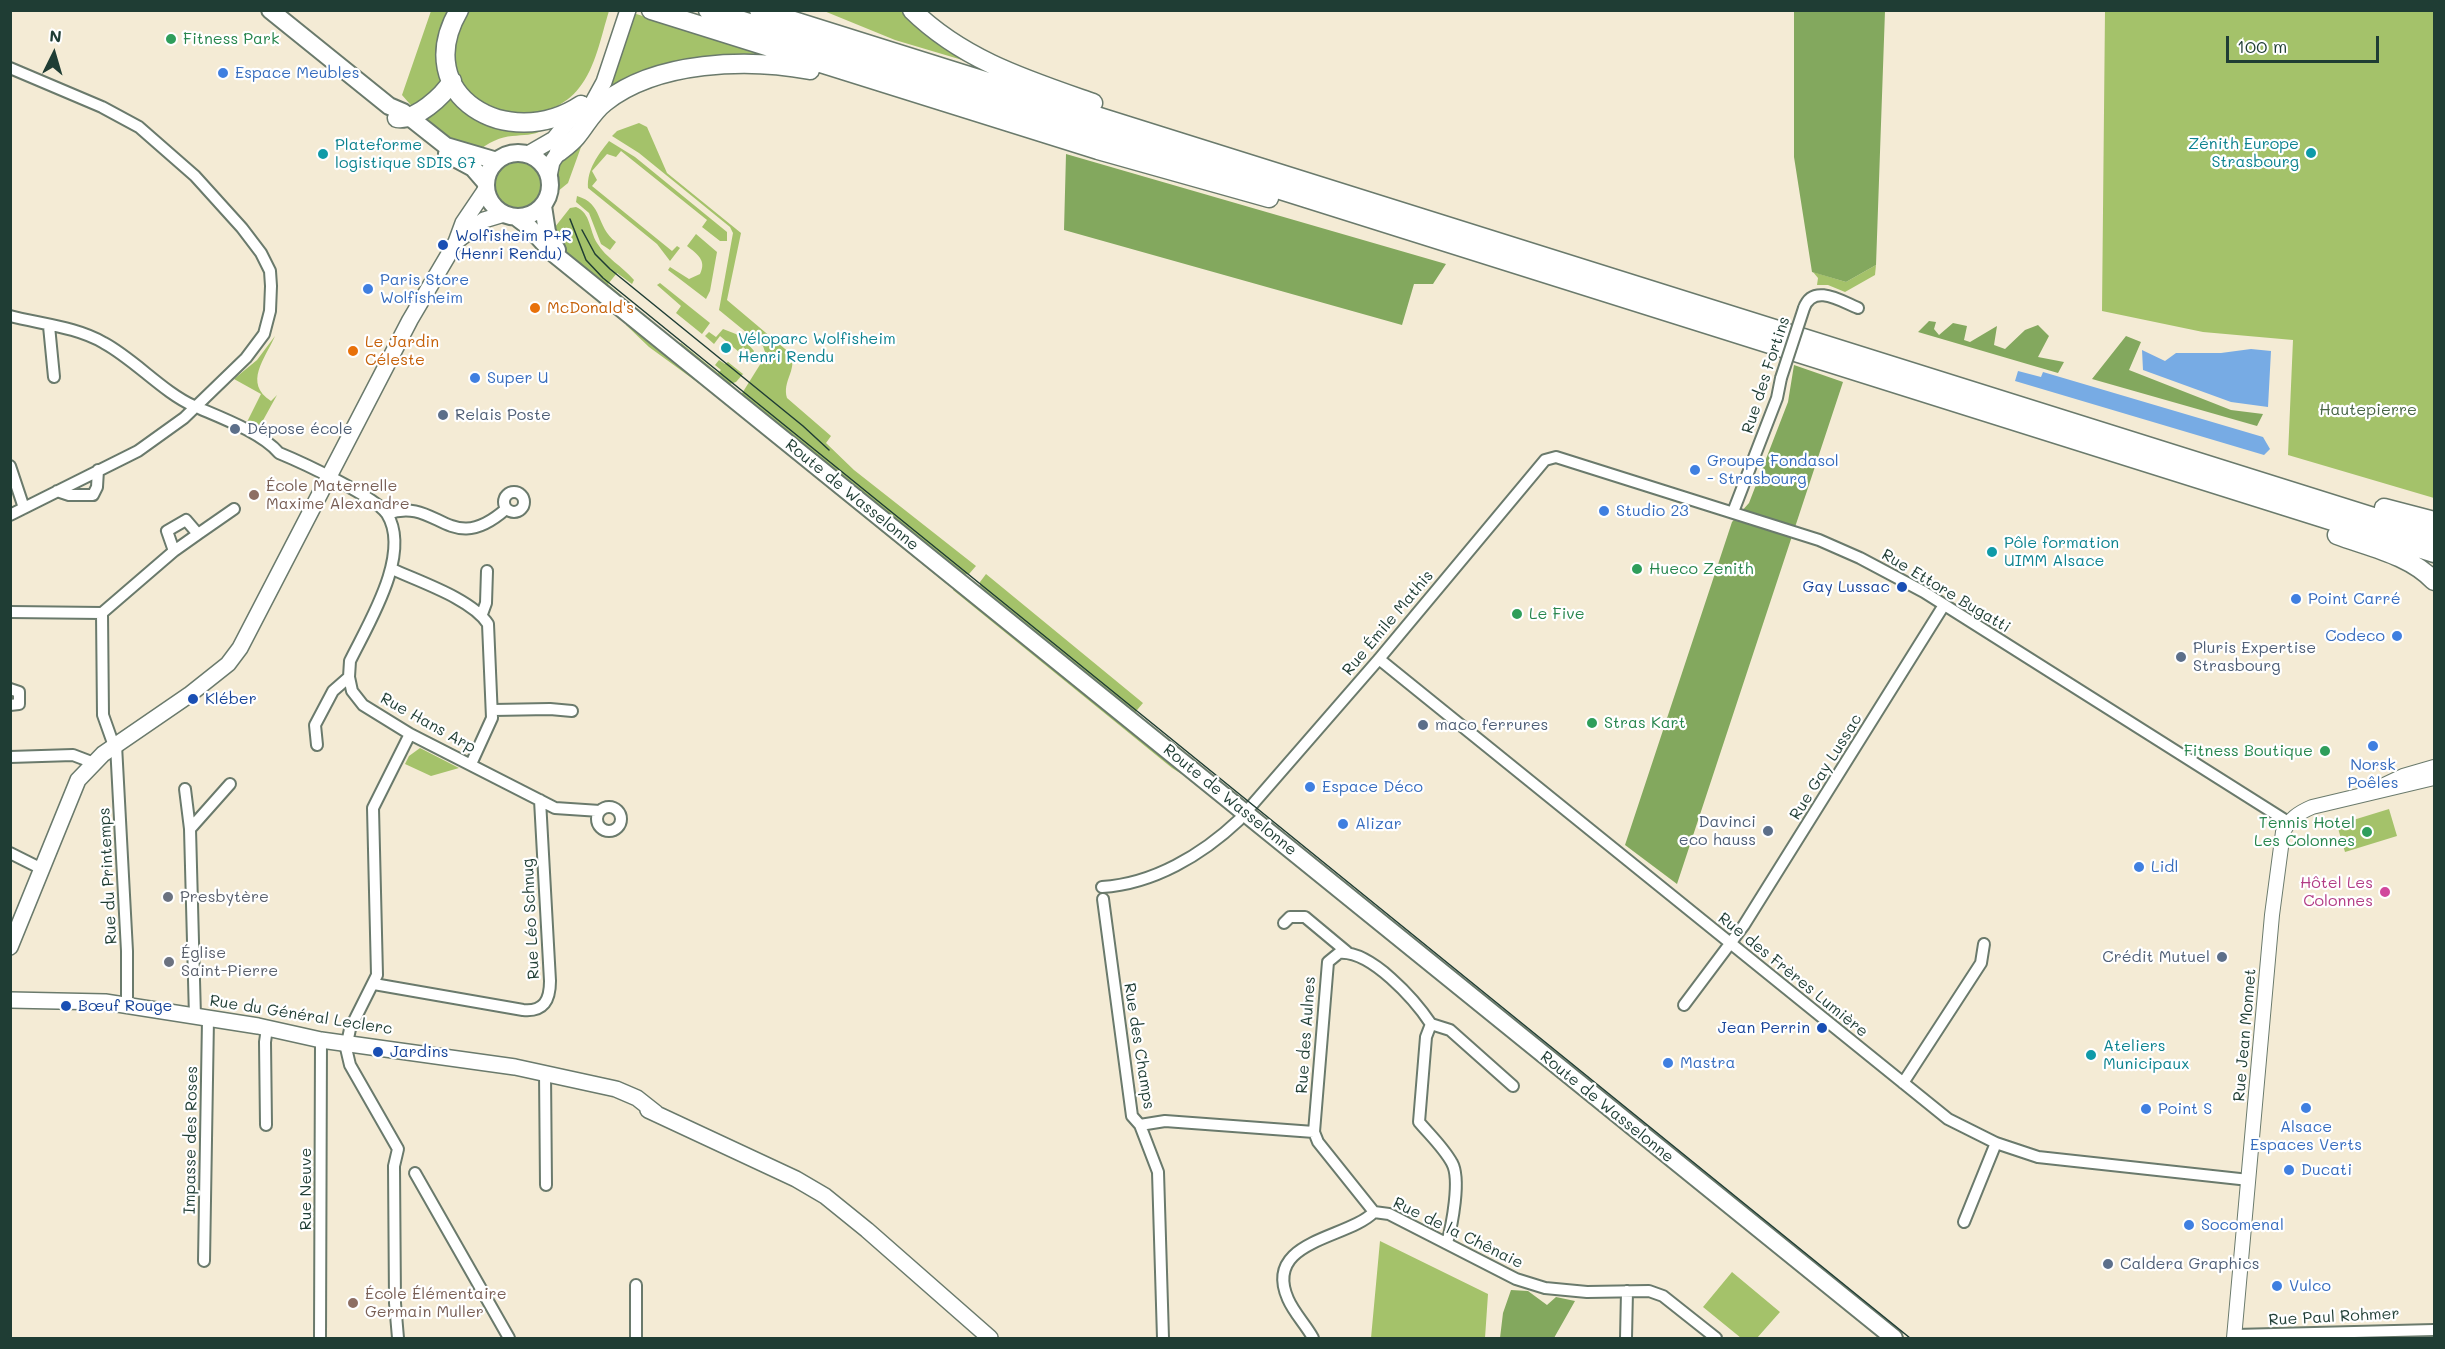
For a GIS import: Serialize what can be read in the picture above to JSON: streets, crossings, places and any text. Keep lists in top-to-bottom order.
{
  "streets": {
    "main road": ["Route de Wasselonne", "Rue du Général Leclerc"],
    "street": [
      "Rue des Fortins",
      "Rue Ettore Bugatti",
      "Rue Émile Mathis",
      "Rue Hans Arp",
      "Rue Gay Lussac",
      "Rue du Printemps",
      "Rue Léo Schnug",
      "Rue des Frères Lumière",
      "Rue des Aulnes",
      "Rue Jean Monnet",
      "Rue des Champs",
      "Impasse des Roses",
      "Rue Neuve",
      "Rue de la Chênaie",
      "Rue Paul Rohmer"
    ]
  },
  "crossings": [
    ["Rue des Fortins", "Rue Ettore Bugatti"],
    ["Route de Wasselonne", "Rue Émile Mathis"],
    ["Rue Ettore Bugatti", "Rue Émile Mathis"],
    ["Rue Ettore Bugatti", "Rue Gay Lussac"],
    ["Rue Ettore Bugatti", "Rue Jean Monnet"],
    ["Rue Émile Mathis", "Rue des Frères Lumière"],
    ["Rue Émile Mathis", "Rue des Champs"],
    ["Rue Hans Arp", "Rue Léo Schnug"],
    ["Rue Gay Lussac", "Rue des Frères Lumière"],
    ["Rue du Printemps", "Rue du Général Leclerc"],
    ["Rue des Frères Lumière", "Rue Jean Monnet"],
    ["Rue du Général Leclerc", "Impasse des Roses"],
    ["Rue du Général Leclerc", "Rue Neuve"],
    ["Rue des Aulnes", "Rue de la Chênaie"],
    ["Rue Jean Monnet", "Rue Paul Rohmer"]
  ],
  "parks": ["Hautepierre"],
  "places": [
    "Fitness Park",
    "Espace Meubles",
    "Zénith Europe Strasbourg",
    "Plateforme logistique SDIS 67",
    "Wolfisheim P+R (Henri Rendu)",
    "Paris Store Wolfisheim",
    "McDonald's",
    "Véloparc Wolfisheim Henri Rendu",
    "Le Jardin Céleste",
    "Super U",
    "Relais Poste",
    "Dépose école",
    "Groupe Fondasol - Strasbourg",
    "École Maternelle Maxime Alexandre",
    "Studio 23",
    "Pôle formation UIMM Alsace",
    "Hueco Zenith",
    "Gay Lussac",
    "Point Carré",
    "Le Five",
    "Codeco",
    "Pluris Expertise Strasbourg",
    "Kléber",
    "Stras Kart",
    "maco ferrures",
    "Norsk Poêles",
    "Fitness Boutique",
    "Espace Déco",
    "Alizar",
    "Davinci eco hauss",
    "Tennis Hotel Les Colonnes",
    "Lidl",
    "Hôtel Les Colonnes",
    "Presbytère",
    "Crédit Mutuel",
    "Église Saint-Pierre",
    "Bœuf Rouge",
    "Jean Perrin",
    "Jardins",
    "Ateliers Municipaux",
    "Mastra",
    "Alsace Espaces Verts",
    "Point S",
    "Ducati",
    "Socomenal",
    "Caldera Graphics",
    "Vulco",
    "École Élémentaire Germain Muller"
  ],
  "scale_bar": "100 m",
  "north": "top"
}
